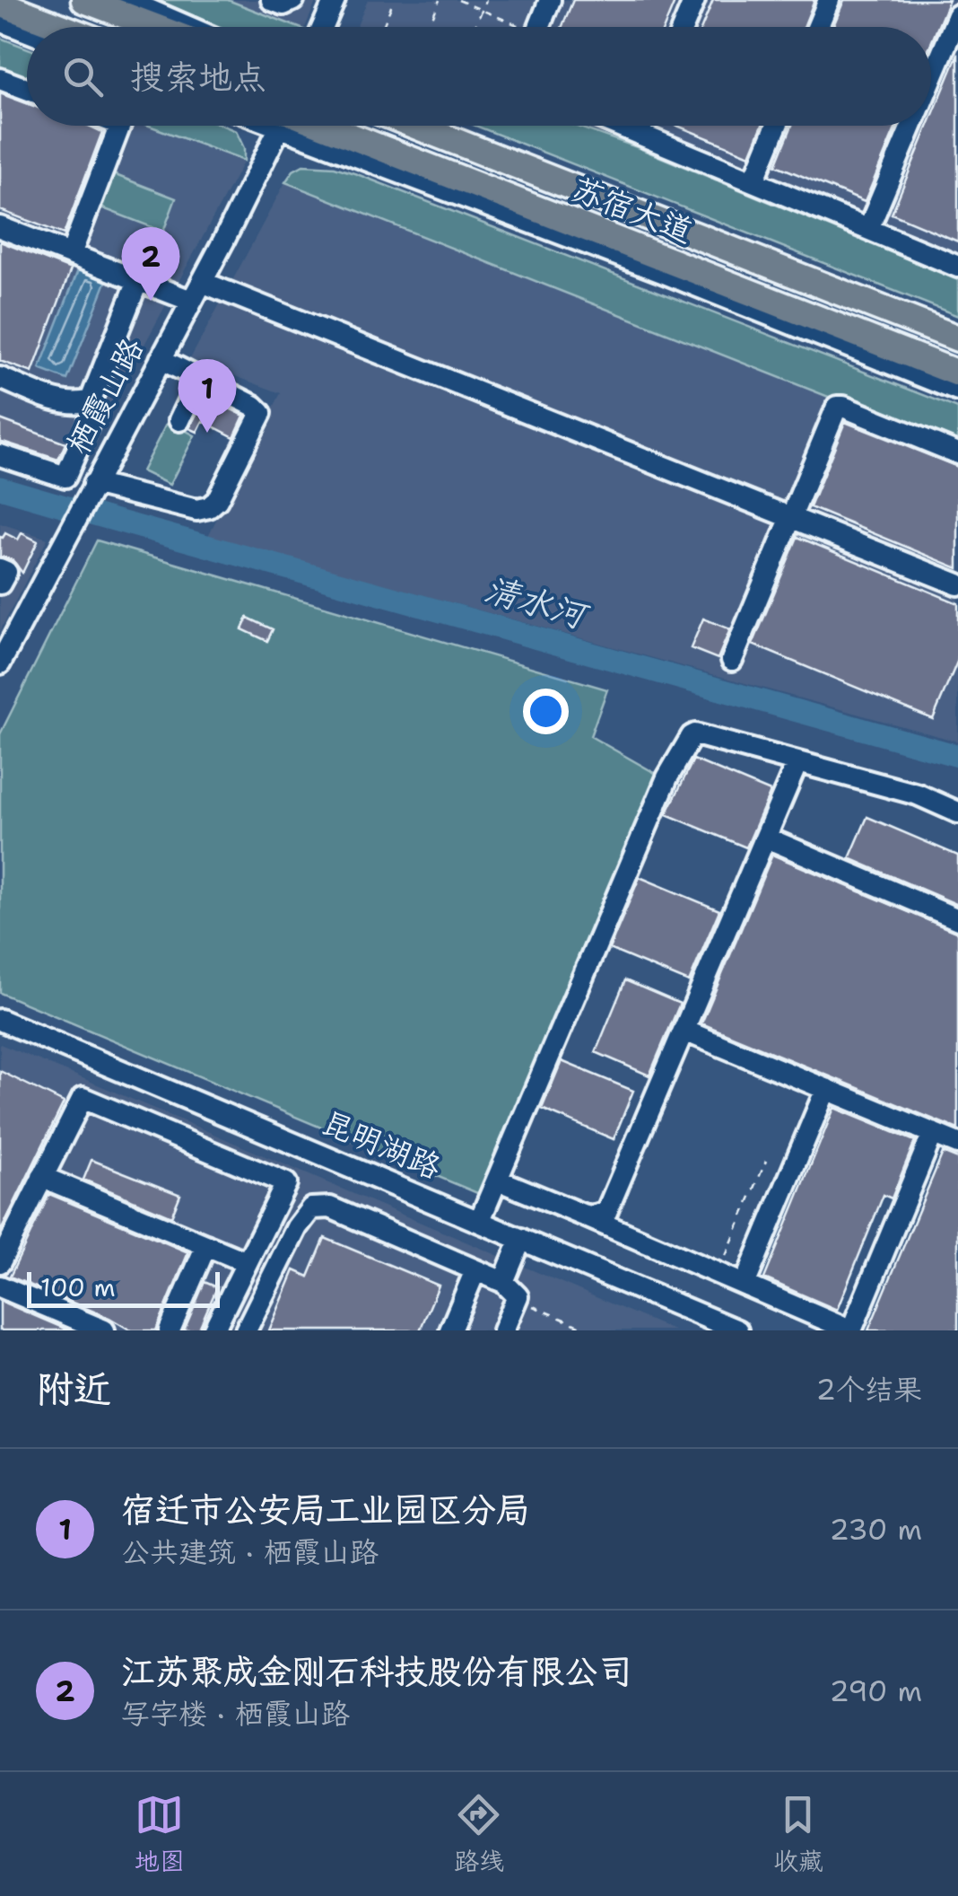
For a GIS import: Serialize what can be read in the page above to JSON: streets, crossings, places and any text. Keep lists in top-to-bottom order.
{
  "streets": {
    "main road": ["苏宿大道"],
    "street": ["栖霞山路", "昆明湖路"]
  },
  "water": ["清水河"],
  "scale_bar": "100 m",
  "page": {
    "search": "搜索地点",
    "pins": ["2", "1"],
    "scale": "100 m",
    "heading": ["附近", "2个结果"],
    "list": [
      {
        "mark": "1",
        "name": "宿迁市公安局工业园区分局",
        "note": "公共建筑 · 栖霞山路",
        "value": "230 m"
      },
      {
        "mark": "2",
        "name": "江苏聚成金刚石科技股份有限公司",
        "note": "写字楼 · 栖霞山路",
        "value": "290 m"
      }
    ],
    "nav": ["地图", "路线", "收藏"]
  }
}
